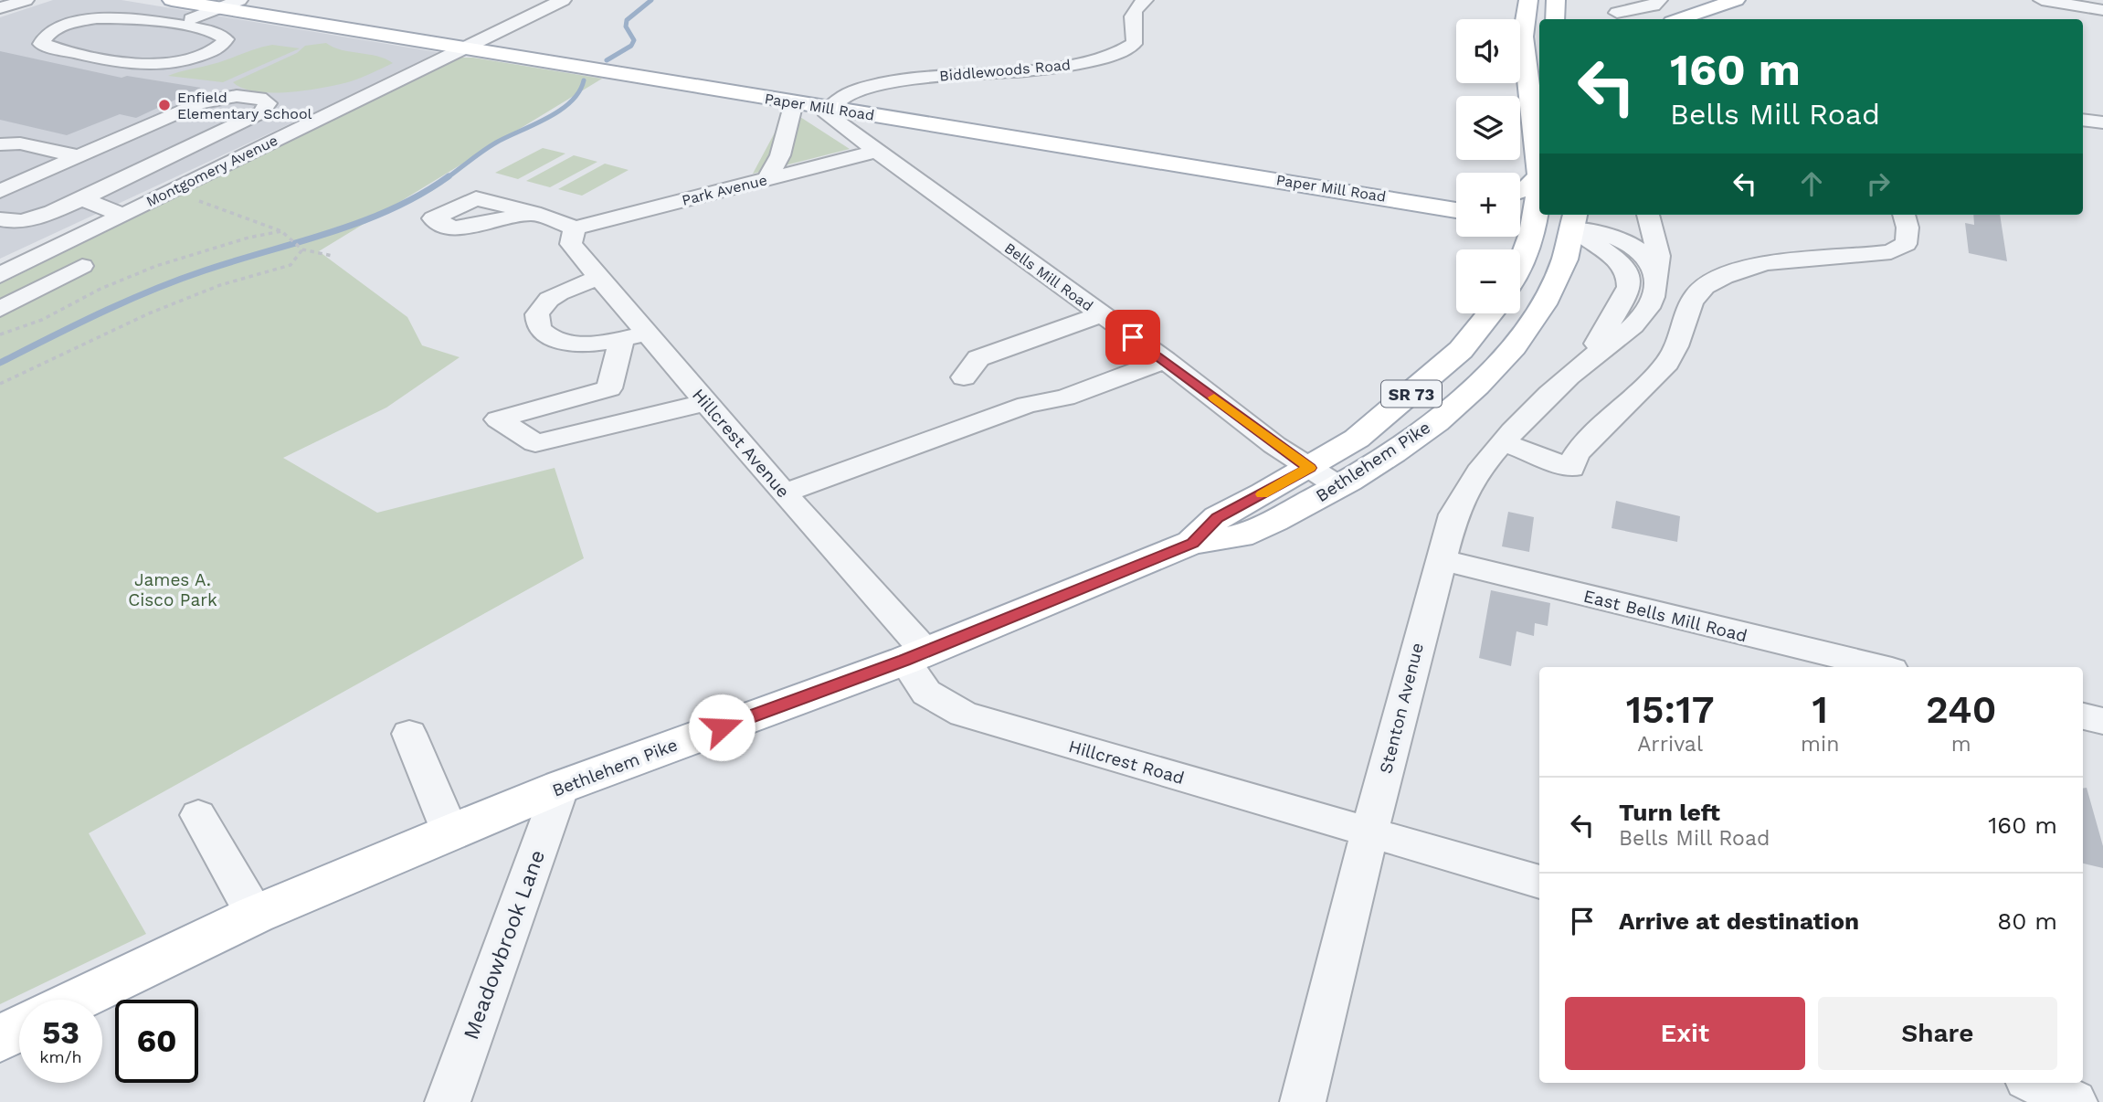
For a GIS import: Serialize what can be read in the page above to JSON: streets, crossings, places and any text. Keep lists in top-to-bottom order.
{
  "streets": {
    "main road": ["Paper Mill Road", "SR 73", "Bethlehem Pike"],
    "street": [
      "Biddlewoods Road",
      "Montgomery Avenue",
      "Park Avenue",
      "Bells Mill Road",
      "Hillcrest Avenue",
      "East Bells Mill Road",
      "Stenton Avenue",
      "Hillcrest Road",
      "Meadowbrook Lane"
    ]
  },
  "crossings": [
    ["Biddlewoods Road", "Paper Mill Road"],
    ["Biddlewoods Road", "Bells Mill Road"],
    ["Paper Mill Road", "Montgomery Avenue"],
    ["Paper Mill Road", "Bells Mill Road"],
    ["Park Avenue", "Bells Mill Road"],
    ["Park Avenue", "Hillcrest Avenue"],
    ["Bells Mill Road", "Bethlehem Pike"],
    ["Hillcrest Avenue", "Bethlehem Pike"],
    ["Hillcrest Avenue", "Hillcrest Road"],
    ["Bethlehem Pike", "Stenton Avenue"],
    ["Bethlehem Pike", "Hillcrest Road"],
    ["Bethlehem Pike", "Meadowbrook Lane"],
    ["East Bells Mill Road", "Stenton Avenue"],
    ["Stenton Avenue", "Hillcrest Road"]
  ],
  "parks": ["James A. Cisco Park"],
  "places": ["Enfield Elementary School"],
  "page": {
    "map_buttons": ["+", "−"],
    "turn": ["160 m", "Bells Mill Road"],
    "eta": [
      "15:17",
      "Arrival",
      "1",
      "min",
      "240",
      "m"
    ],
    "list": [
      {
        "name": "Turn left",
        "note": "Bells Mill Road",
        "value": "160 m"
      },
      {
        "name": "Arrive at destination",
        "value": "80 m"
      }
    ],
    "buttons": ["Exit", "Share"],
    "speed": "53 km/h",
    "limit": "60"
  }
}
